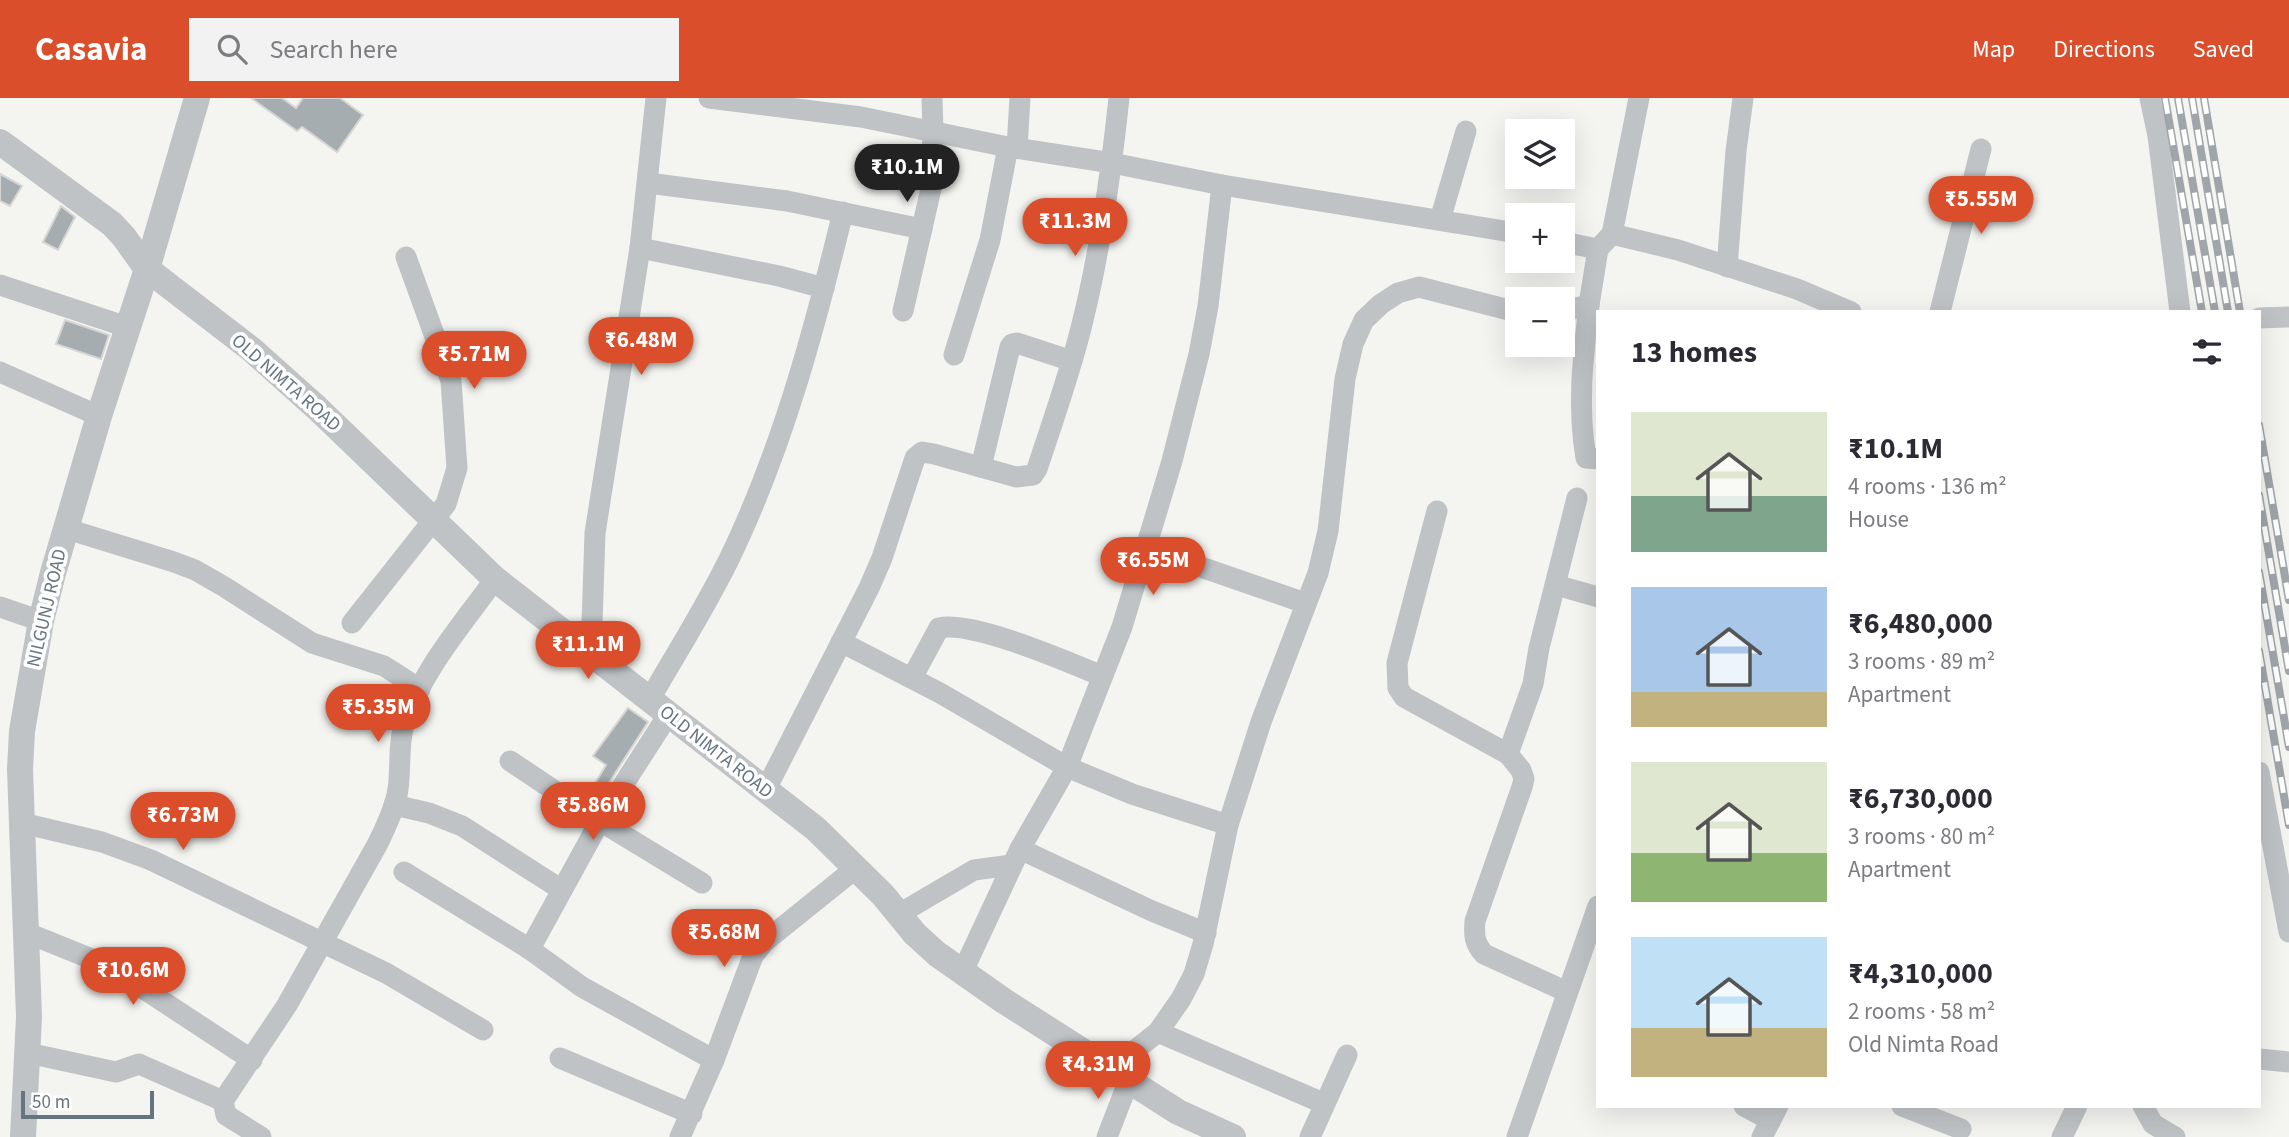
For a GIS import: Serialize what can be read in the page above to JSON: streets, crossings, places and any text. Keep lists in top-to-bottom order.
{
  "streets": {
    "street": ["OLD NIMTA ROAD", "NILGUNJ ROAD"]
  },
  "crossings": [
    ["OLD NIMTA ROAD", "NILGUNJ ROAD"]
  ],
  "scale_bar": "50 m",
  "page": {
    "header": "Casavia",
    "search": "Search here",
    "nav": ["Map", "Directions", "Saved"],
    "map_buttons": ["+", "−"],
    "price": [
      "₹10.1M",
      "₹5.55M",
      "₹11.3M",
      "₹6.48M",
      "₹5.71M",
      "₹6.55M",
      "₹11.1M",
      "₹5.35M",
      "₹5.86M",
      "₹6.73M",
      "₹5.68M",
      "₹10.6M",
      "₹4.31M"
    ],
    "heading": "13 homes",
    "list": [
      {
        "name": "₹10.1M",
        "note": "4 rooms · 136 m² · House"
      },
      {
        "name": "₹6,480,000",
        "note": "3 rooms · 89 m² · Apartment"
      },
      {
        "name": "₹6,730,000",
        "note": "3 rooms · 80 m² · Apartment"
      },
      {
        "name": "₹4,310,000",
        "note": "2 rooms · 58 m² · Old Nimta Road"
      }
    ],
    "scale": "50 m"
  }
}
